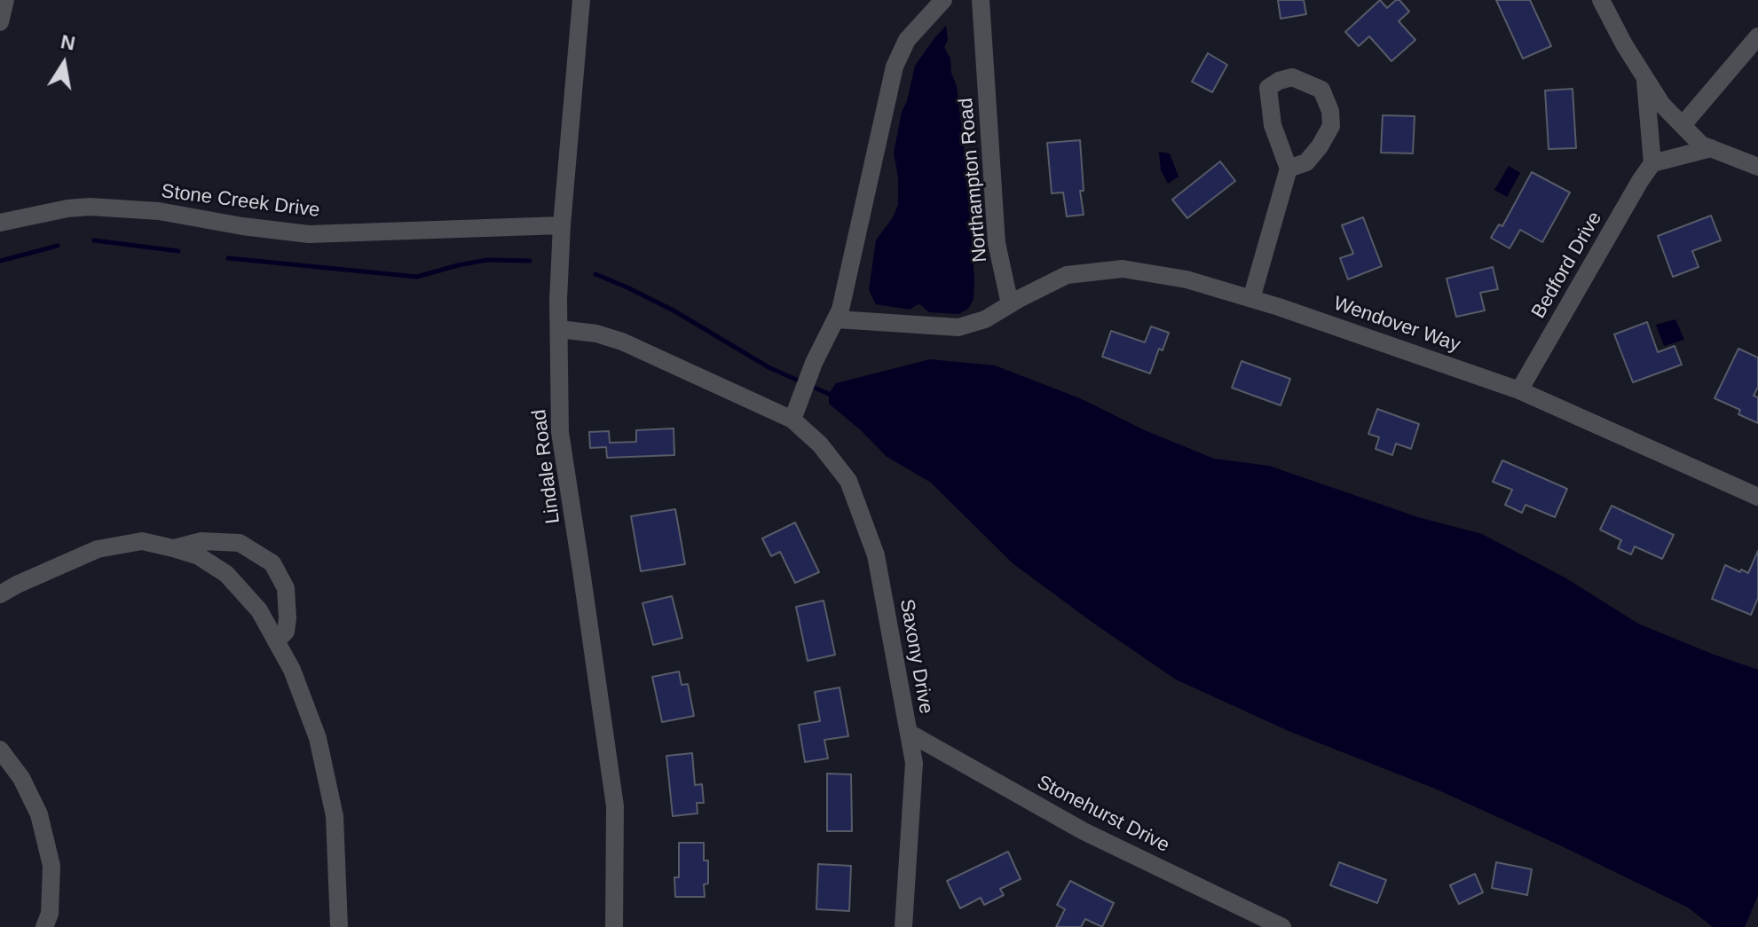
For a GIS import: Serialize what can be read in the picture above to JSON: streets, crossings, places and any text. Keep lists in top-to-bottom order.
{
  "streets": {
    "street": [
      "Northampton Road",
      "Stone Creek Drive",
      "Bedford Drive",
      "Wendover Way",
      "Lindale Road",
      "Saxony Drive",
      "Stonehurst Drive"
    ]
  },
  "crossings": [
    ["Northampton Road", "Wendover Way"],
    ["Stone Creek Drive", "Lindale Road"],
    ["Bedford Drive", "Wendover Way"],
    ["Saxony Drive", "Stonehurst Drive"]
  ],
  "north": "top"
}
